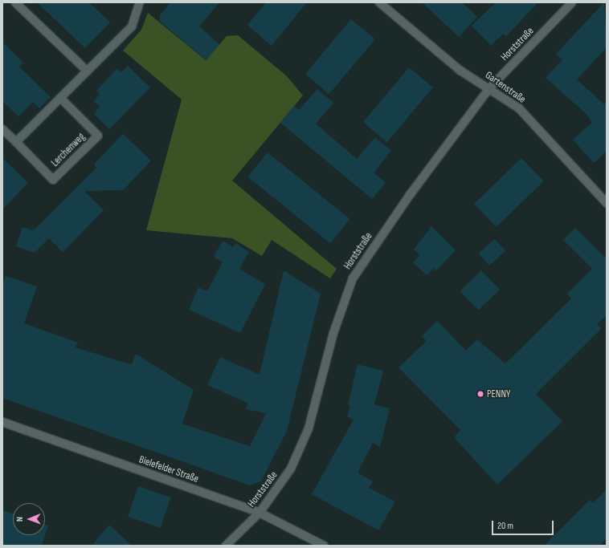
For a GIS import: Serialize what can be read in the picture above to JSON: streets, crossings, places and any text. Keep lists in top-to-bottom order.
{
  "streets": {
    "street": [
      "Horststraße",
      "Gartenstraße",
      "Lerchenweg",
      "Bielefelder Straße"
    ]
  },
  "crossings": [
    ["Horststraße", "Gartenstraße"],
    ["Horststraße", "Bielefelder Straße"]
  ],
  "places": ["PENNY"],
  "scale_bar": "20 m",
  "north": "left"
}
